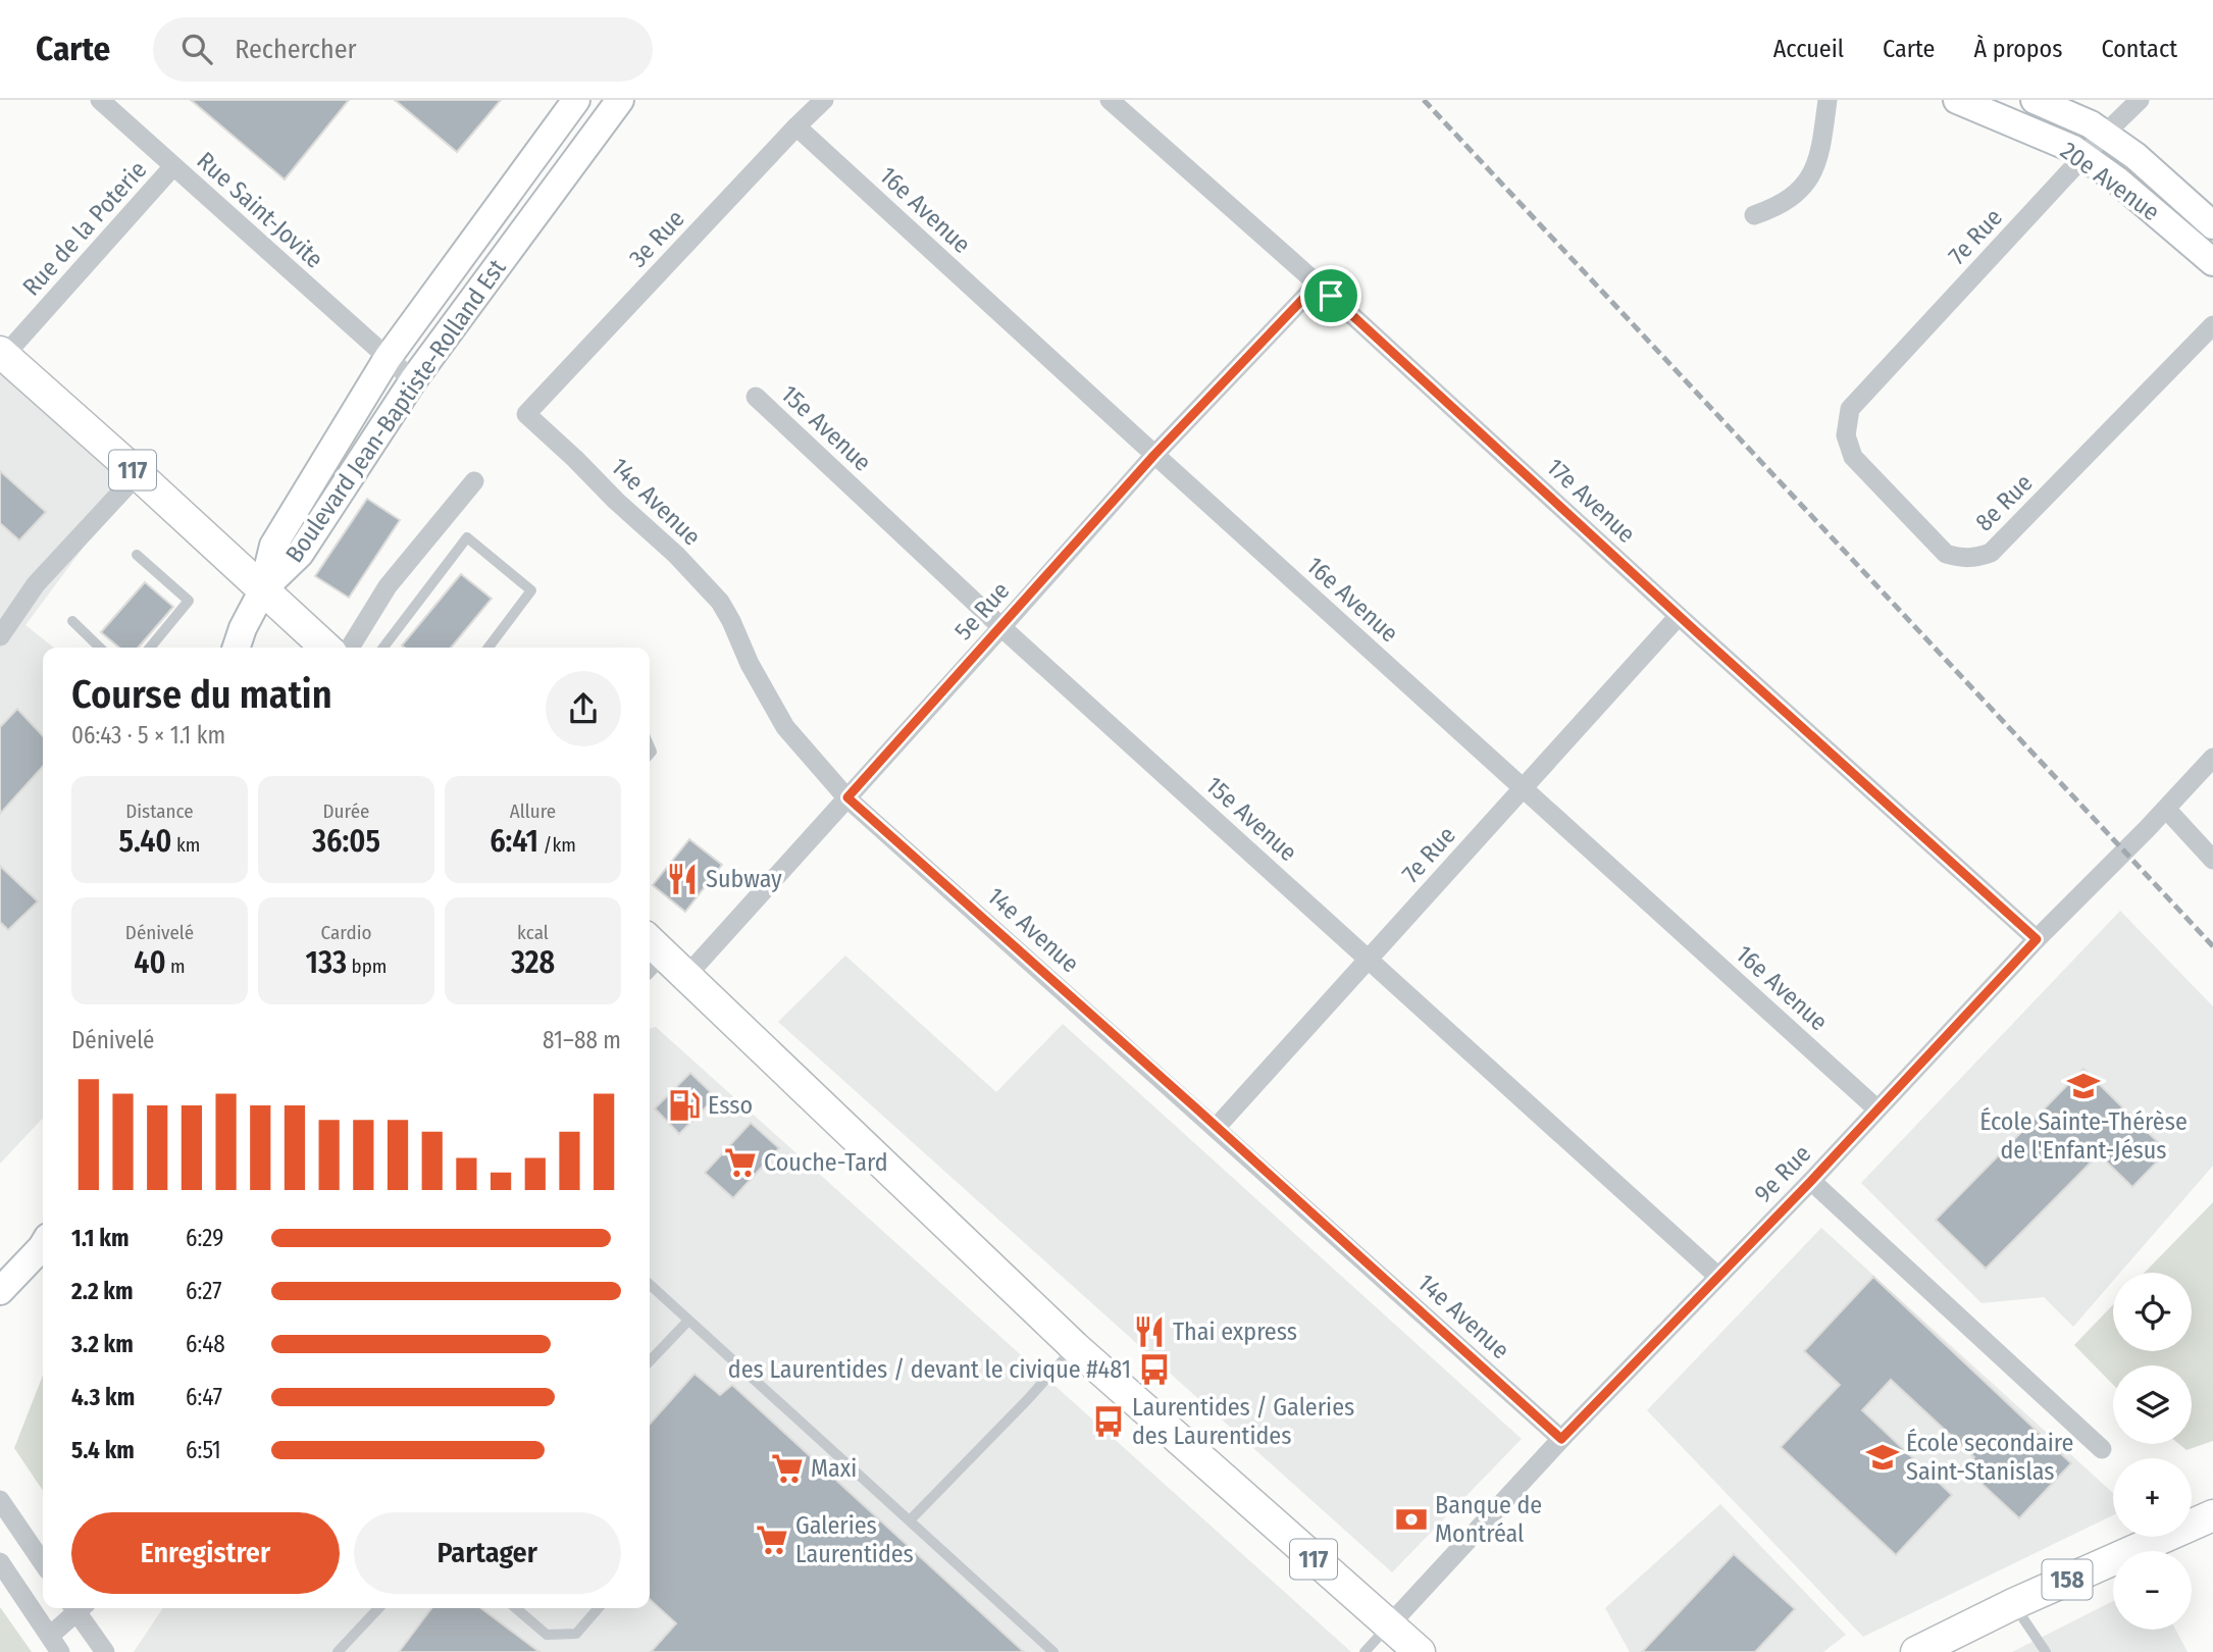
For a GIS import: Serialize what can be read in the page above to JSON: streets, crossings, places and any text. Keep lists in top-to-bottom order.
{
  "streets": {
    "main road": ["117", "158"],
    "street": [
      "20e Avenue",
      "Rue Saint-Jovite",
      "16e Avenue",
      "Rue de la Poterie",
      "7e Rue",
      "3e Rue",
      "Boulevard Jean-Baptiste-Rolland Est",
      "15e Avenue",
      "17e Avenue",
      "14e Avenue",
      "8e Rue",
      "5e Rue",
      "9e Rue"
    ]
  },
  "crossings": [
    ["20e Avenue", "7e Rue"],
    ["Rue Saint-Jovite", "Rue de la Poterie"],
    ["Rue Saint-Jovite", "Boulevard Jean-Baptiste-Rolland Est"],
    ["16e Avenue", "7e Rue"],
    ["16e Avenue", "3e Rue"],
    ["16e Avenue", "5e Rue"],
    ["16e Avenue", "9e Rue"],
    ["Rue de la Poterie", "117"],
    ["7e Rue", "15e Avenue"],
    ["7e Rue", "17e Avenue"],
    ["7e Rue", "14e Avenue"],
    ["7e Rue", "8e Rue"],
    ["3e Rue", "14e Avenue"],
    ["Boulevard Jean-Baptiste-Rolland Est", "117"],
    ["15e Avenue", "5e Rue"],
    ["15e Avenue", "9e Rue"],
    ["117", "5e Rue"],
    ["117", "9e Rue"],
    ["17e Avenue", "5e Rue"],
    ["17e Avenue", "9e Rue"],
    ["14e Avenue", "5e Rue"],
    ["14e Avenue", "9e Rue"]
  ],
  "places": {
    "restaurant": ["Subway", "Thai express"],
    "school or university": ["École Sainte-Thérèse de l'Enfant-Jésus", "École secondaire Saint-Stanislas"],
    "fuel station": ["Esso"],
    "supermarket": ["Couche-Tard", "Maxi", "Galeries Laurentides"],
    "bus stop": ["des Laurentides / devant le civique #481", "Laurentides / Galeries des Laurentides"],
    "bank": ["Banque de Montréal"]
  },
  "page": {
    "header": "Carte",
    "search": "Rechercher",
    "nav": [
      "Accueil",
      "Carte",
      "À propos",
      "Contact"
    ],
    "heading": ["Course du matin", "06:43 · 5 × 1.1 km"],
    "stats": [
      ["Distance", "5.40 km"],
      ["Durée", "36:05"],
      ["Allure", "6:41 /km"],
      ["Dénivelé", "40 m"],
      ["Cardio", "133 bpm"],
      ["kcal", "328"]
    ],
    "chart": ["Dénivelé", "81–88 m"],
    "list": [
      {
        "name": "1.1 km",
        "note": "6:29"
      },
      {
        "name": "2.2 km",
        "note": "6:27"
      },
      {
        "name": "3.2 km",
        "note": "6:48"
      },
      {
        "name": "4.3 km",
        "note": "6:47"
      },
      {
        "name": "5.4 km",
        "note": "6:51"
      }
    ],
    "map_buttons": ["+", "−"],
    "buttons": ["Enregistrer", "Partager"]
  }
}
